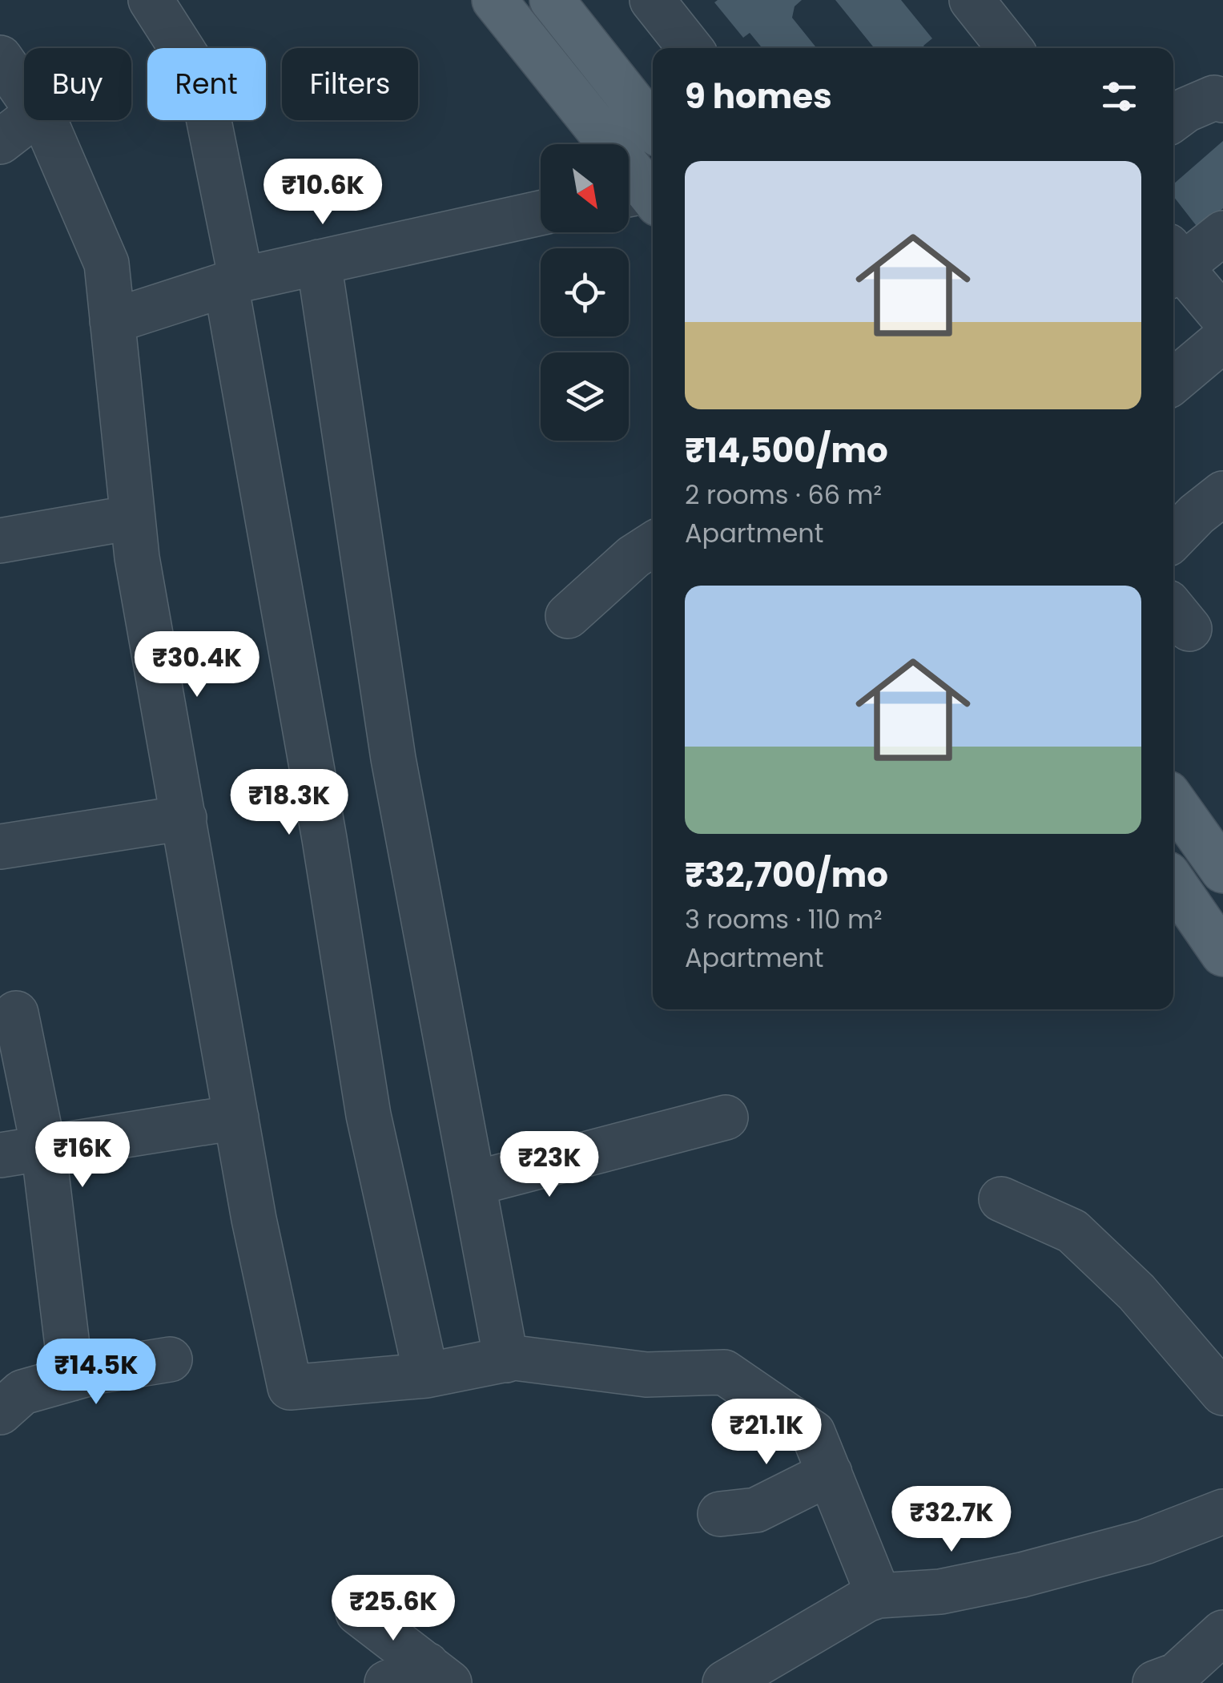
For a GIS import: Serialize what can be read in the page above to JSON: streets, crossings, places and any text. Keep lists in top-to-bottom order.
{
  "north": "bottom right",
  "page": {
    "chip": ["Buy", "Rent", "Filters"],
    "heading": "9 homes",
    "list": [
      {
        "name": "₹14,500/mo",
        "note": "2 rooms · 66 m² · Apartment"
      },
      {
        "name": "₹32,700/mo",
        "note": "3 rooms · 110 m² · Apartment"
      }
    ],
    "price": [
      "₹10.6K",
      "₹30.4K",
      "₹18.3K",
      "₹16K",
      "₹23K",
      "₹14.5K",
      "₹21.1K",
      "₹32.7K",
      "₹25.6K"
    ]
  }
}
